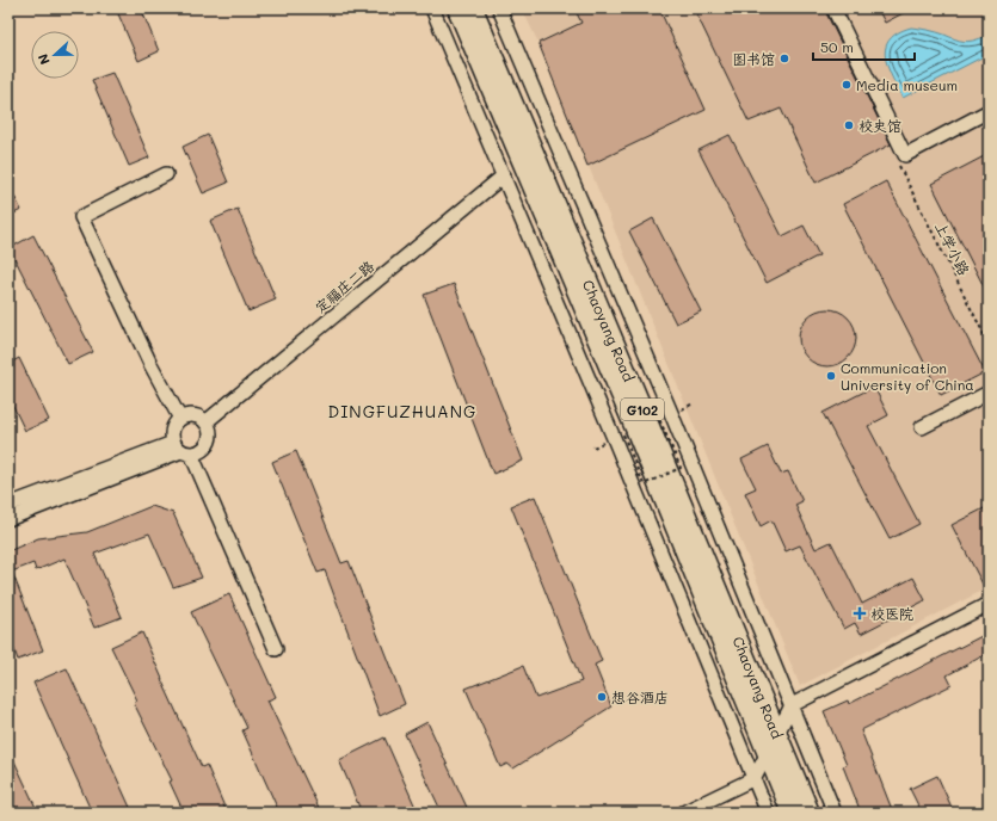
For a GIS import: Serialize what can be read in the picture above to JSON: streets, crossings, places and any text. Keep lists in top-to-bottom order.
{
  "streets": {
    "highway": ["Chaoyang Road", "G102"],
    "street": ["定福庄二路"],
    "path": ["上学小路"]
  },
  "districts": ["DINGFUZHUANG"],
  "places": {
    "other": [
      "图书馆",
      "Media museum",
      "校史馆",
      "Communication University of China",
      "想谷酒店"
    ],
    "health": ["校医院"]
  },
  "scale_bar": "50 m",
  "north": "left"
}
